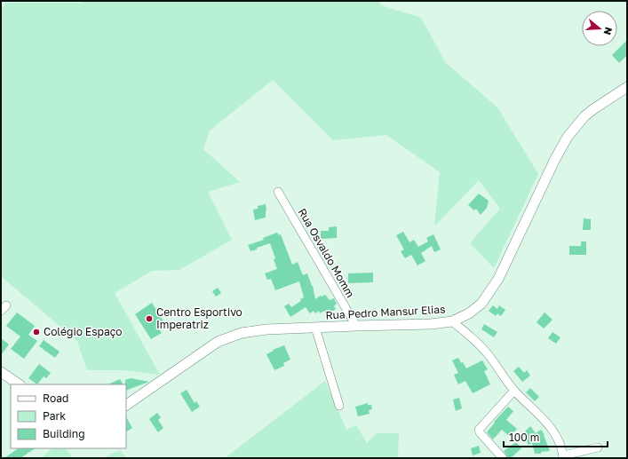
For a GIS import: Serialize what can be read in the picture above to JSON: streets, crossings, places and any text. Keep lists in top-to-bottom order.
{
  "streets": {
    "main road": ["Rua Pedro Mansur Elias"],
    "street": ["Rua Osvaldo Momm"]
  },
  "crossings": [
    ["Rua Osvaldo Momm", "Rua Pedro Mansur Elias"]
  ],
  "places": ["Centro Esportivo Imperatriz", "Colégio Espaço"],
  "legend": ["Road", "Park", "Building"],
  "scale_bar": "100 m",
  "north": "right"
}
